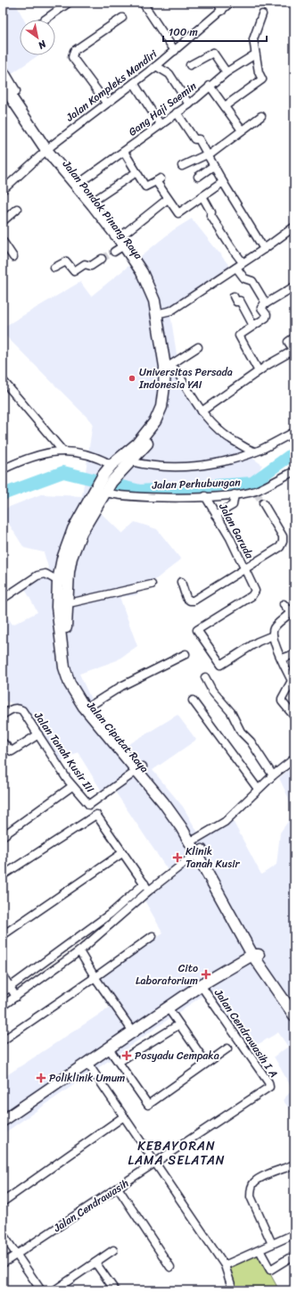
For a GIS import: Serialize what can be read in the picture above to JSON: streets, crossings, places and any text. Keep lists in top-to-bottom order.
{
  "streets": {
    "main road": ["Jalan Pondok Pinang Raya", "Jalan Ciputat Raya"],
    "street": [
      "Jalan Kompleks Mandiri",
      "Gang Haji Saemin",
      "Jalan Perhubungan",
      "Jalan Garuda",
      "Jalan Tanah Kusir III",
      "Jalan Cendrawasih I A",
      "Jalan Cendrawasih"
    ]
  },
  "crossings": [
    ["Jalan Kompleks Mandiri", "Jalan Pondok Pinang Raya"],
    ["Gang Haji Saemin", "Jalan Pondok Pinang Raya"],
    ["Jalan Pondok Pinang Raya", "Jalan Ciputat Raya"],
    ["Jalan Perhubungan", "Jalan Garuda"],
    ["Jalan Perhubungan", "Jalan Ciputat Raya"],
    ["Jalan Ciputat Raya", "Jalan Tanah Kusir III"],
    ["Jalan Cendrawasih I A", "Jalan Cendrawasih"]
  ],
  "districts": ["KEBAYORAN LAMA SELATAN"],
  "places": {
    "other": ["Universitas Persada Indonesia YAI"],
    "health": [
      "Klinik Tanah Kusir",
      "Cito Laboratorium",
      "Posyadu Cempaka",
      "Poliklinik Umum"
    ]
  },
  "scale_bar": "100 m",
  "north": "bottom right"
}
